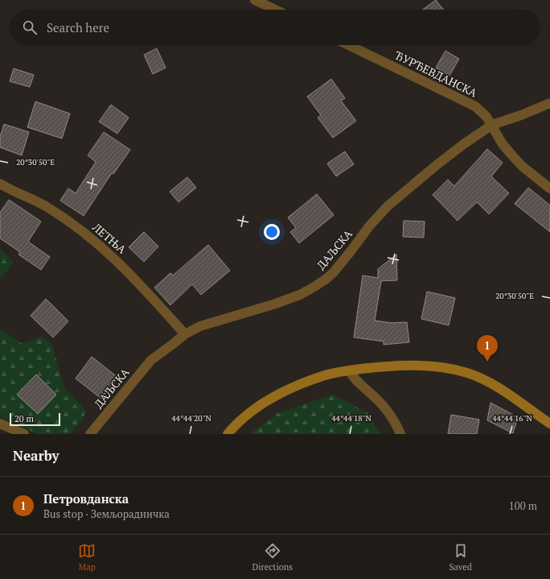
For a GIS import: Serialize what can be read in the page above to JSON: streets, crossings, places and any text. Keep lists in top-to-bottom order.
{
  "streets": {
    "street": ["ЂУРЂЕВДАНСКА", "ЛЕТЊА", "ДАЉСКА"]
  },
  "crossings": [
    ["ЂУРЂЕВДАНСКА", "ДАЉСКА"],
    ["ЛЕТЊА", "ДАЉСКА"]
  ],
  "scale_bar": "20 m",
  "page": {
    "search": "Search here",
    "pins": "1",
    "scale": "20 m",
    "heading": "Nearby",
    "list": [
      {
        "mark": "1",
        "name": "Петровданска",
        "note": "Bus stop · Земљорадничка",
        "value": "100 m"
      }
    ],
    "nav": ["Map", "Directions", "Saved"]
  },
  "coordinates": [
    "20°30'50\"E",
    "44°44'20\"N",
    "44°44'18\"N",
    "44°44'16\"N"
  ]
}
